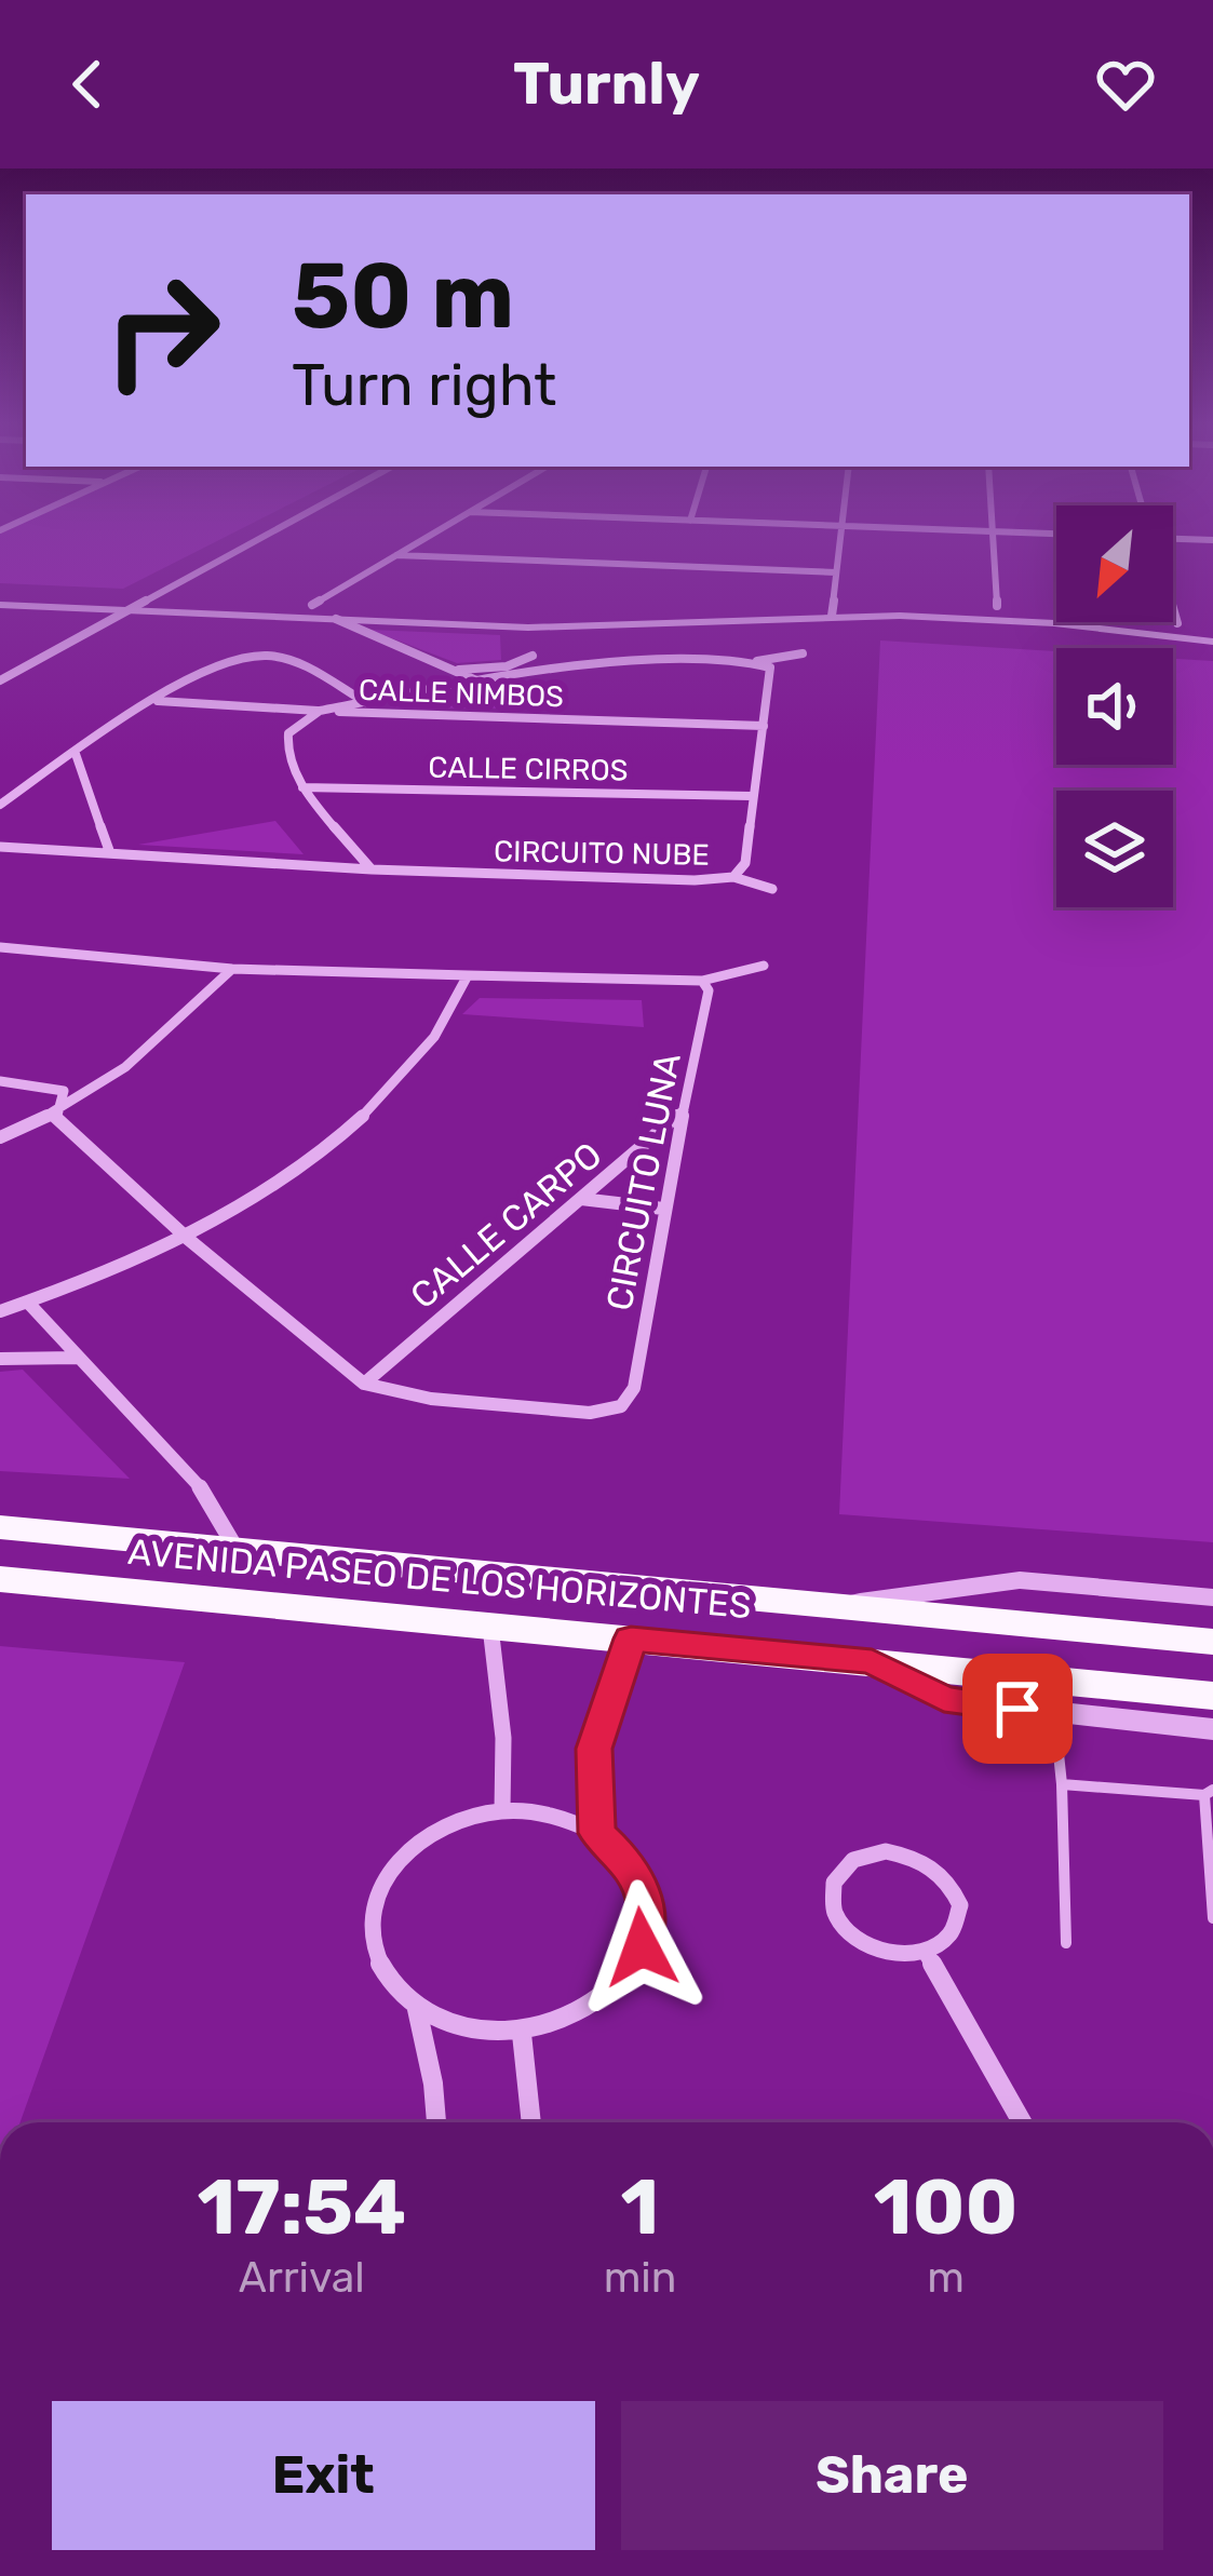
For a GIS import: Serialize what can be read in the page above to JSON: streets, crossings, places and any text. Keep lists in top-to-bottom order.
{
  "streets": {
    "main road": ["AVENIDA PASEO DE LOS HORIZONTES"],
    "street": [
      "CALLE NIMBOS",
      "CALLE CIRROS",
      "CIRCUITO NUBE",
      "CIRCUITO LUNA",
      "CALLE CARPO"
    ]
  },
  "crossings": [
    ["CALLE NIMBOS", "CIRCUITO NUBE"],
    ["CALLE CIRROS", "CIRCUITO NUBE"],
    ["CIRCUITO LUNA", "CALLE CARPO"]
  ],
  "north": "bottom left",
  "page": {
    "header": "Turnly",
    "turn": ["50 m", "Turn right"],
    "eta": [
      "17:54",
      "Arrival",
      "1",
      "min",
      "100",
      "m"
    ],
    "buttons": ["Exit", "Share"]
  }
}
